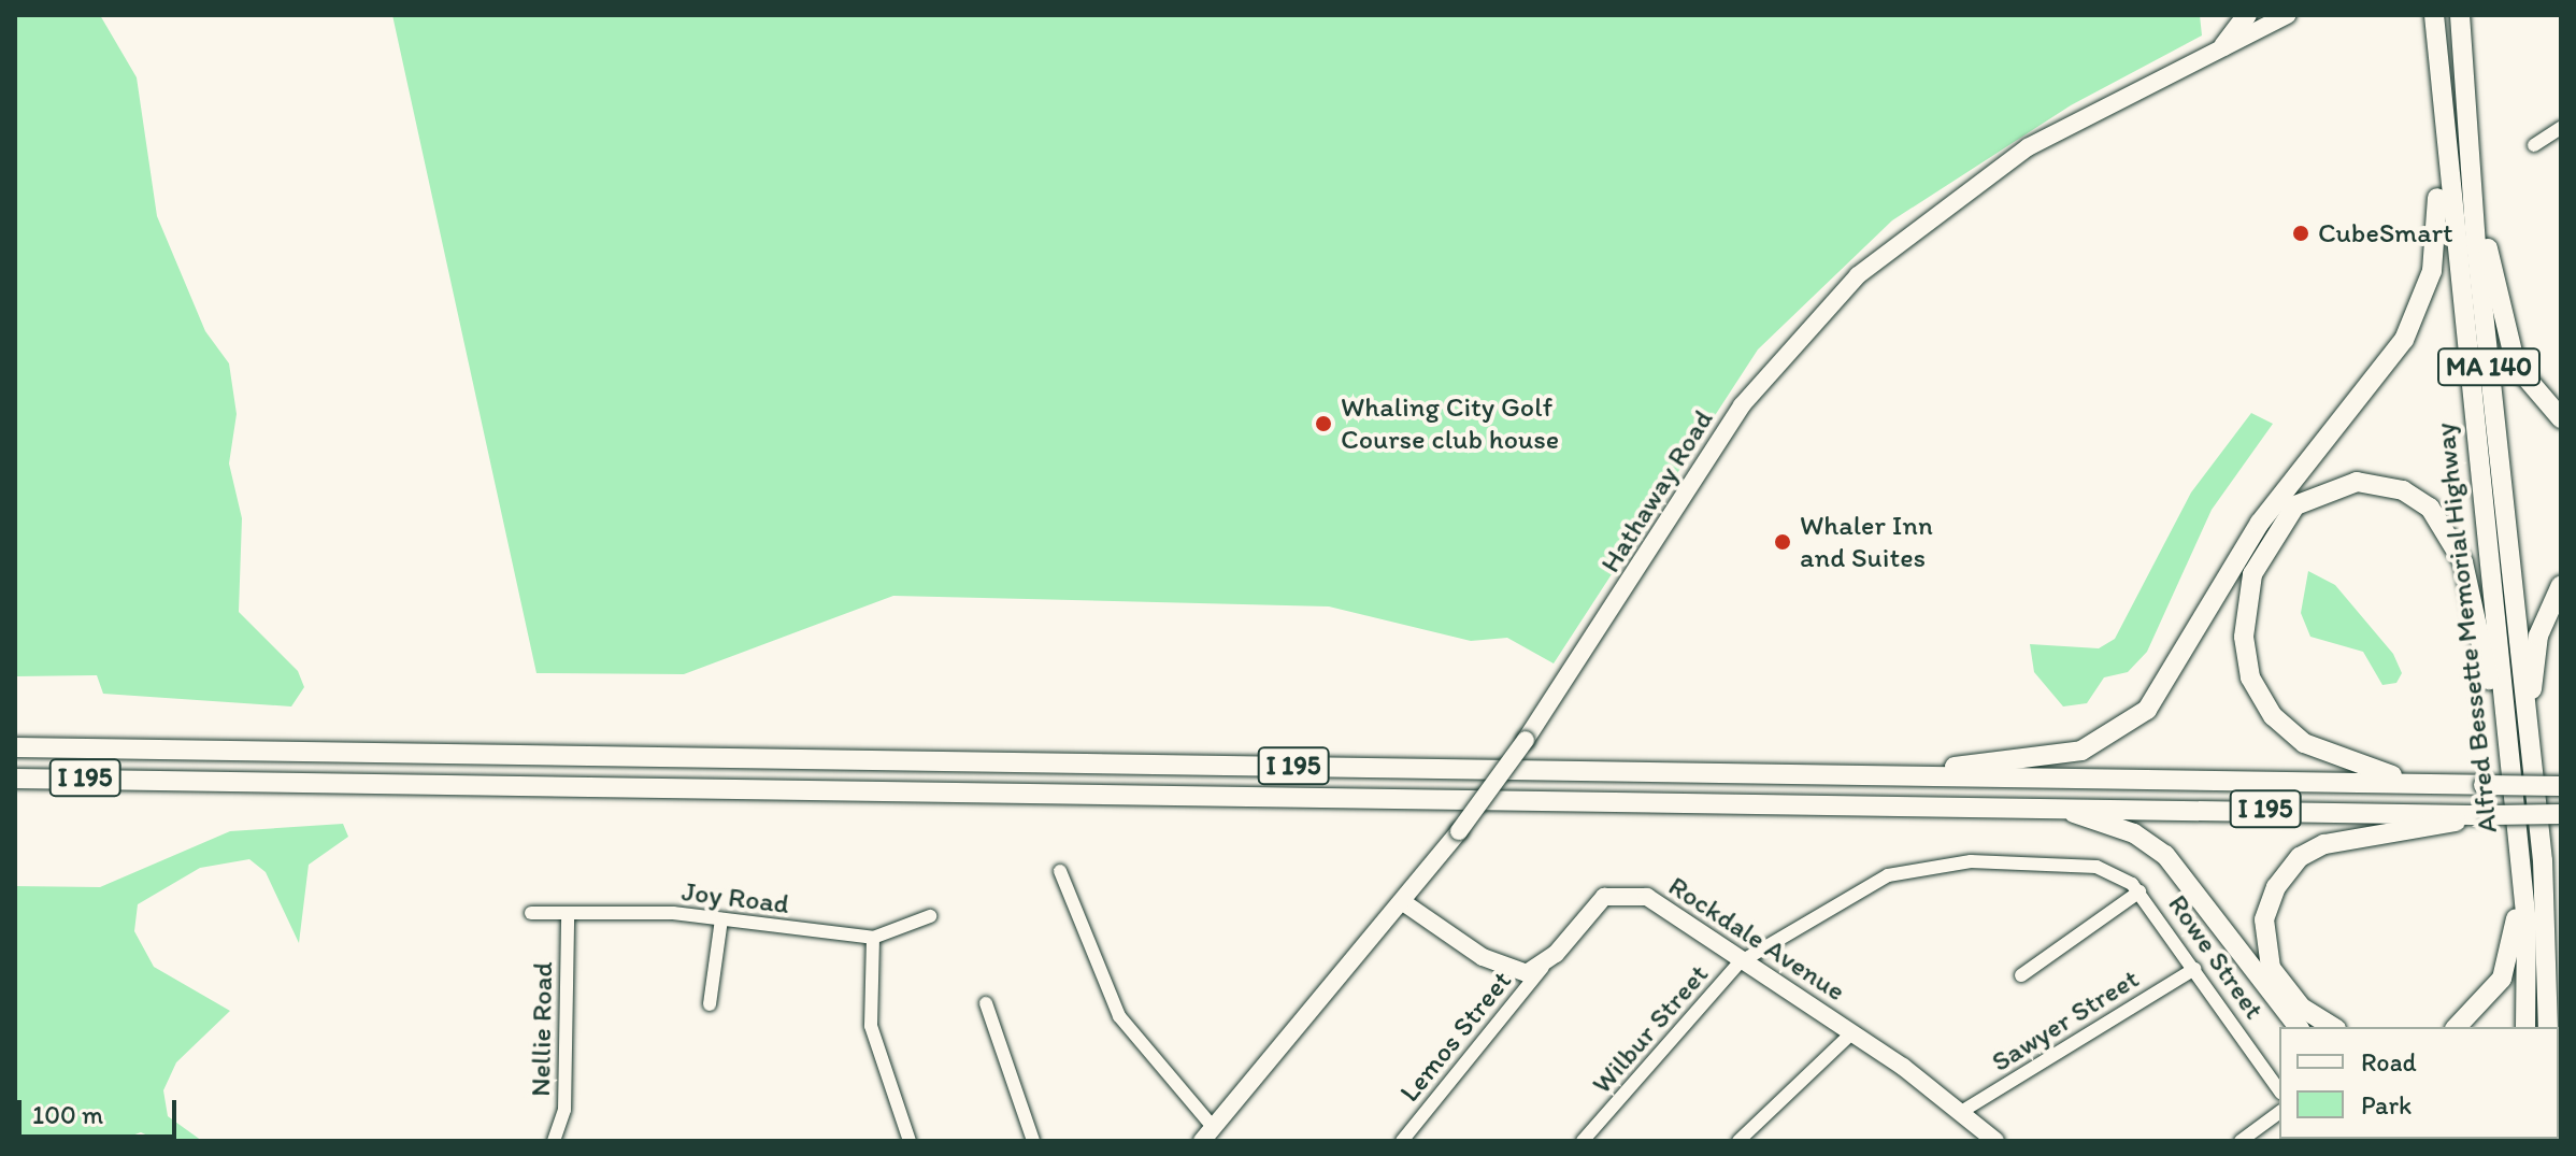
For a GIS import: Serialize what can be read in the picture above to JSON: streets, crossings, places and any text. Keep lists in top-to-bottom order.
{
  "streets": {
    "highway": ["MA 140", "Alfred Bessette Memorial Highway", "I 195"],
    "main road": ["Hathaway Road", "Rockdale Avenue"],
    "street": [
      "Joy Road",
      "Rowe Street",
      "Sawyer Street",
      "Nellie Road",
      "Wilbur Street",
      "Lemos Street"
    ]
  },
  "crossings": [
    ["Joy Road", "Nellie Road"],
    ["Rockdale Avenue", "Sawyer Street"],
    ["Rockdale Avenue", "Wilbur Street"],
    ["Rockdale Avenue", "Lemos Street"],
    ["Rowe Street", "Sawyer Street"],
    ["Rowe Street", "Wilbur Street"]
  ],
  "places": ["CubeSmart", "Whaling City Golf Course club house", "Whaler Inn and Suites"],
  "legend": ["Road", "Park"],
  "scale_bar": "100 m"
}
